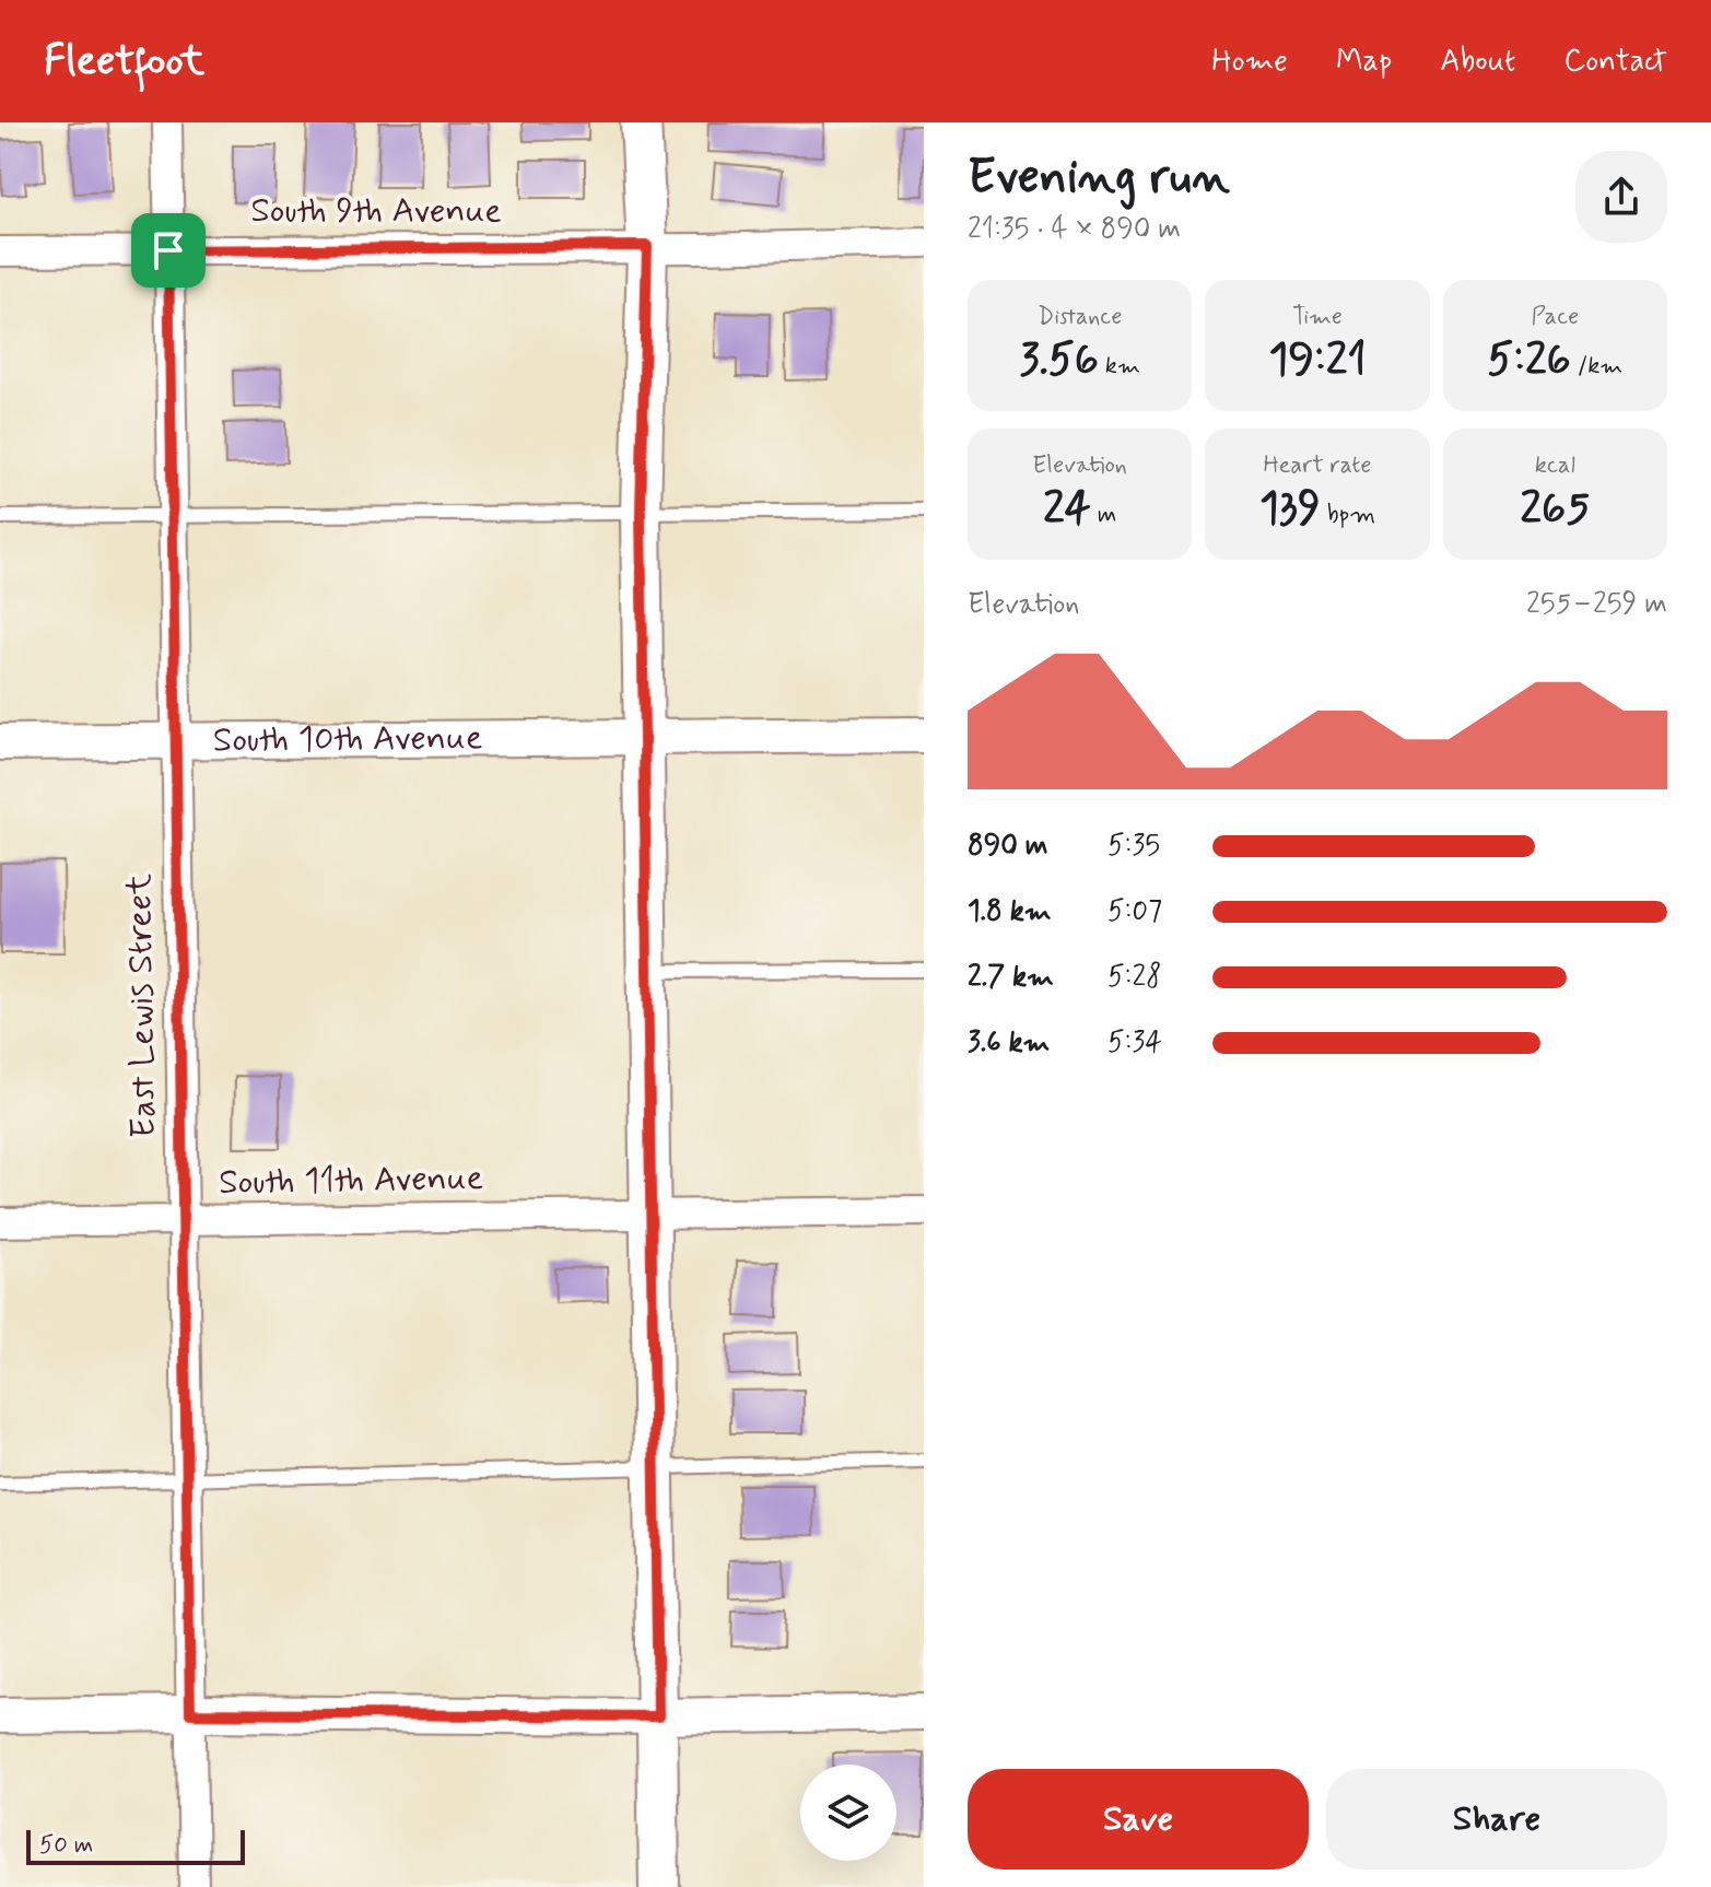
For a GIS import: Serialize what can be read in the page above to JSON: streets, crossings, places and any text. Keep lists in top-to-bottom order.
{
  "streets": {
    "street": [
      "South 9th Avenue",
      "South 10th Avenue",
      "East Lewis Street",
      "South 11th Avenue"
    ]
  },
  "crossings": [
    ["South 9th Avenue", "East Lewis Street"],
    ["South 10th Avenue", "East Lewis Street"],
    ["East Lewis Street", "South 11th Avenue"]
  ],
  "scale_bar": "50 m",
  "page": {
    "header": "Fleetfoot",
    "nav": [
      "Home",
      "Map",
      "About",
      "Contact"
    ],
    "heading": ["Evening run", "21:35 · 4 × 890 m"],
    "stats": [
      ["Distance", "3.56 km"],
      ["Time", "19:21"],
      ["Pace", "5:26 /km"],
      ["Elevation", "24 m"],
      ["Heart rate", "139 bpm"],
      ["kcal", "265"]
    ],
    "chart": ["Elevation", "255–259 m"],
    "list": [
      {
        "name": "890 m",
        "note": "5:35"
      },
      {
        "name": "1.8 km",
        "note": "5:07"
      },
      {
        "name": "2.7 km",
        "note": "5:28"
      },
      {
        "name": "3.6 km",
        "note": "5:34"
      }
    ],
    "buttons": ["Save", "Share"],
    "scale": "50 m"
  }
}
